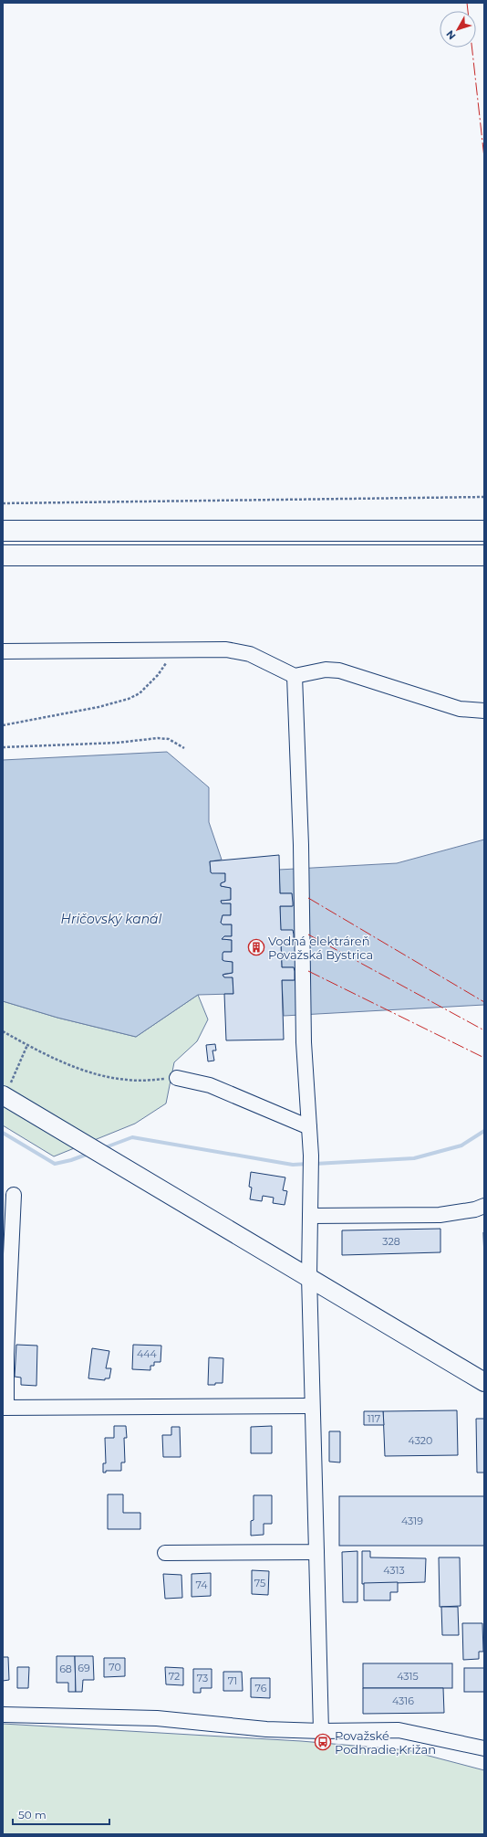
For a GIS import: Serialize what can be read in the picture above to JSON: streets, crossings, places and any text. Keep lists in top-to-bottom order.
{
  "water": ["Hričovský kanál"],
  "places": {
    "building": ["Vodná elektráreň Považská Bystrica"],
    "bus stop": ["Považské Podhradie,Križan"]
  },
  "house_numbers": [
    "328",
    "444",
    "117",
    "4320",
    "4319",
    "4313",
    "75",
    "74",
    "70",
    "69",
    "68",
    "72",
    "4315",
    "73",
    "71",
    "76",
    "4316"
  ],
  "scale_bar": "50 m",
  "north": "bottom left"
}
